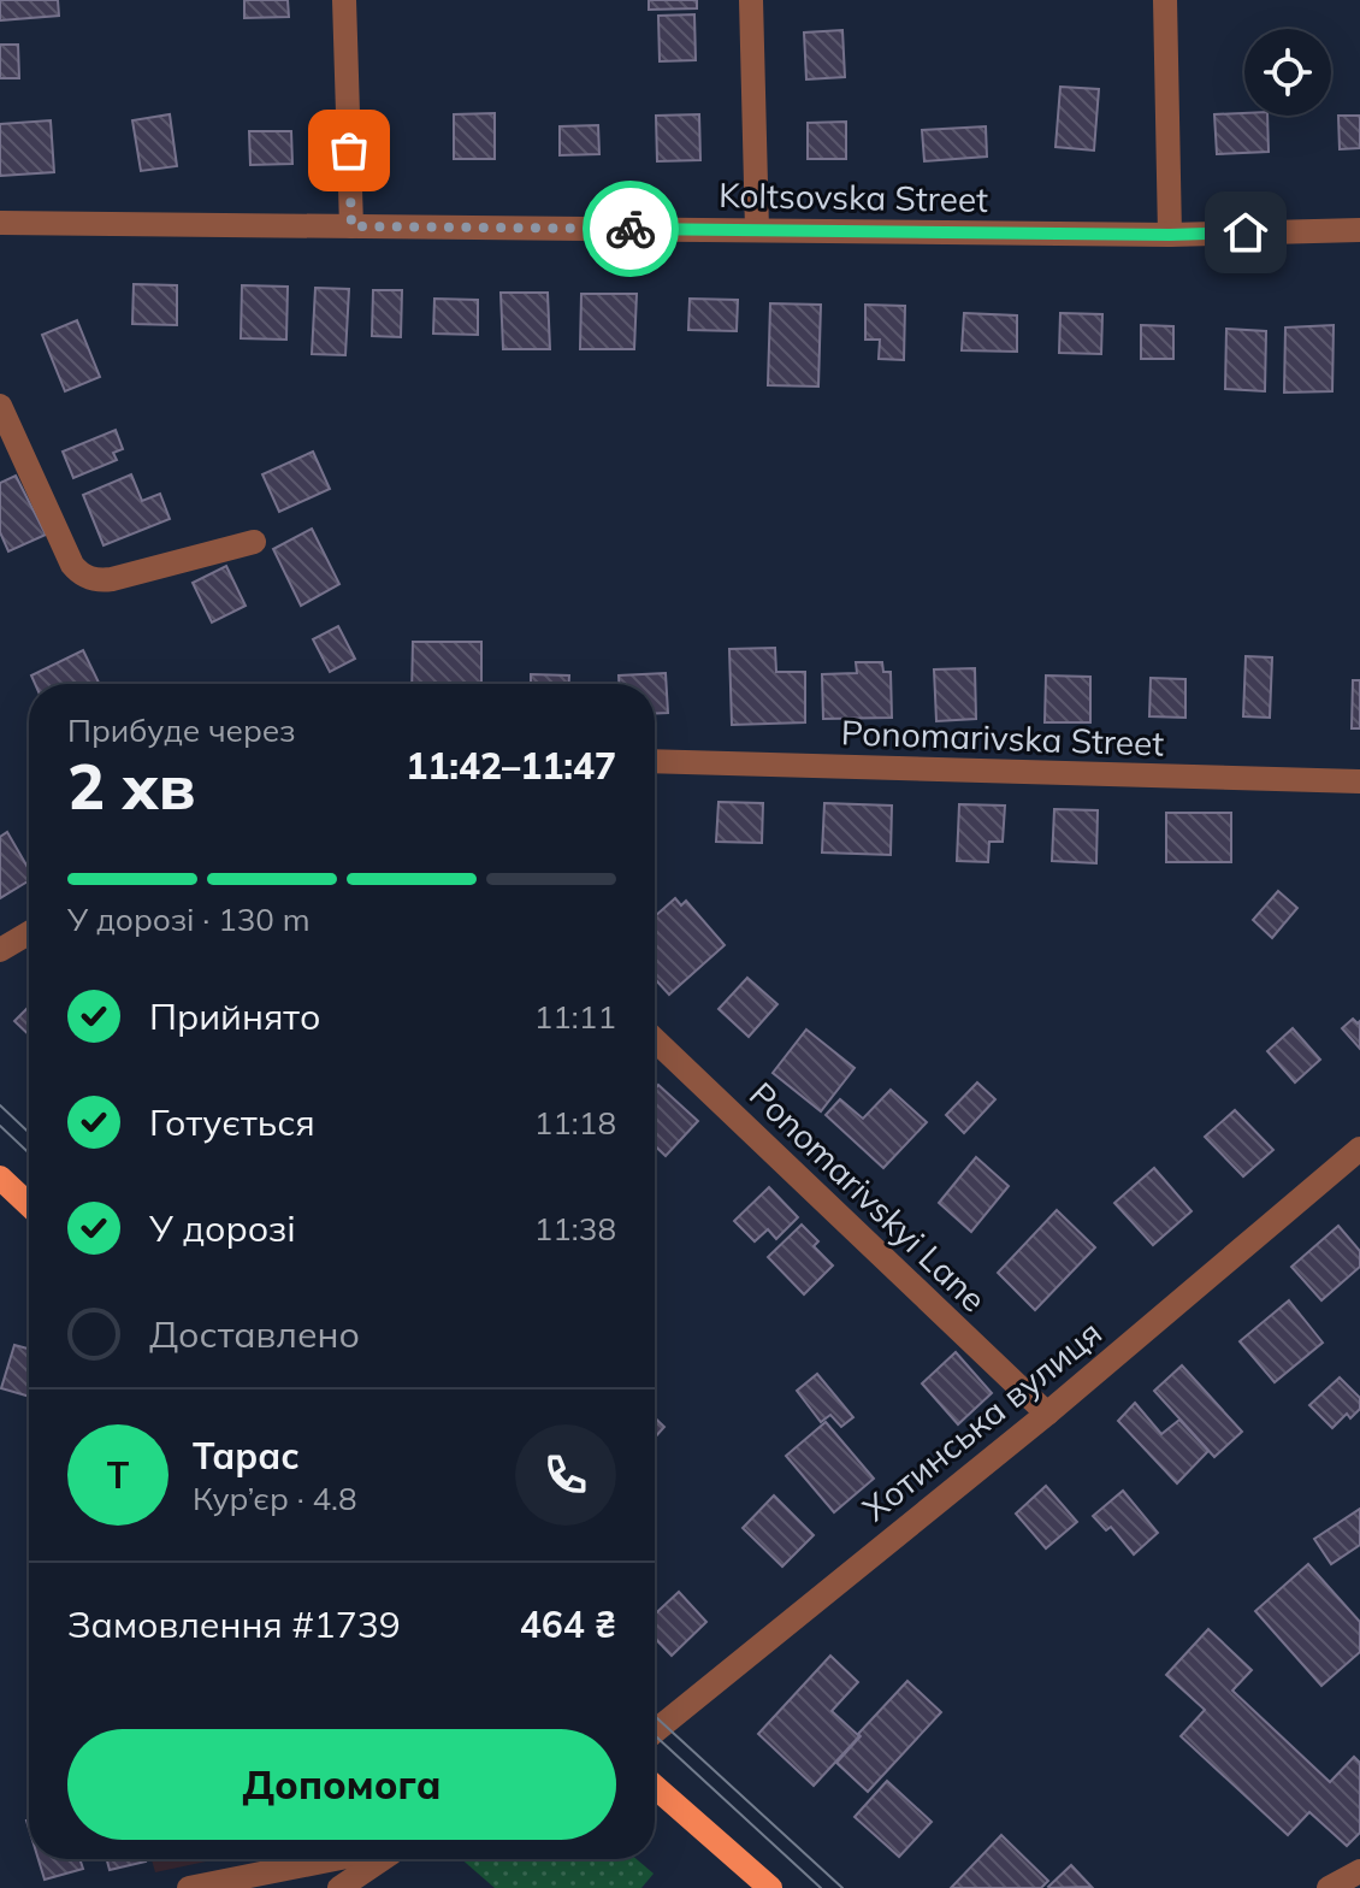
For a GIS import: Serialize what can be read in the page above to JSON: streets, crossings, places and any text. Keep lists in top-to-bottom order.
{
  "streets": {
    "street": [
      "Koltsovska Street",
      "Ponomarivska Street",
      "Ponomarivskyi Lane",
      "Хотинська вулиця"
    ]
  },
  "crossings": [
    ["Ponomarivskyi Lane", "Хотинська вулиця"]
  ],
  "page": {
    "heading": ["2 хв", "Прибуде через", "11:42–11:47"],
    "panel": [
      "Тарас",
      "Кур’єр · 4.8",
      "Замовлення #1739",
      "464 ₴"
    ],
    "bar": "У дорозі · 130 m",
    "list": [
      ["Прийнято", "11:11"],
      ["Готується", "11:18"],
      ["У дорозі", "11:38"],
      "Доставлено"
    ],
    "round": "Т",
    "buttons": "Допомога"
  }
}
